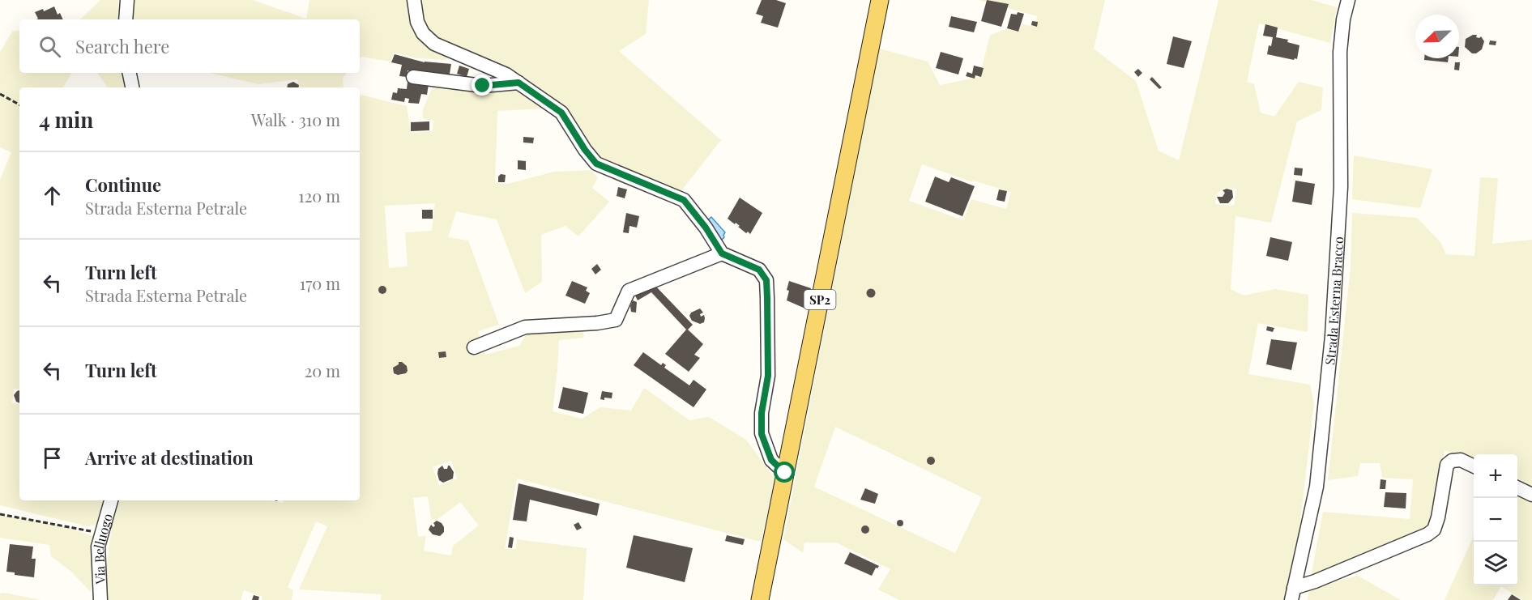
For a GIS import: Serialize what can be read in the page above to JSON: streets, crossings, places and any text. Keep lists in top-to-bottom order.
{
  "streets": {
    "main road": ["SP2"],
    "street": ["Strada Esterna Bracco", "Via Belluogo"]
  },
  "north": "bottom left",
  "page": {
    "search": "Search here",
    "heading": ["4 min", "Walk · 310 m"],
    "list": [
      ["Continue", "Strada Esterna Petrale", "120 m"],
      ["Turn left", "Strada Esterna Petrale", "170 m"],
      ["Turn left", "20 m"],
      "Arrive at destination"
    ],
    "map_buttons": ["+", "−"]
  }
}
